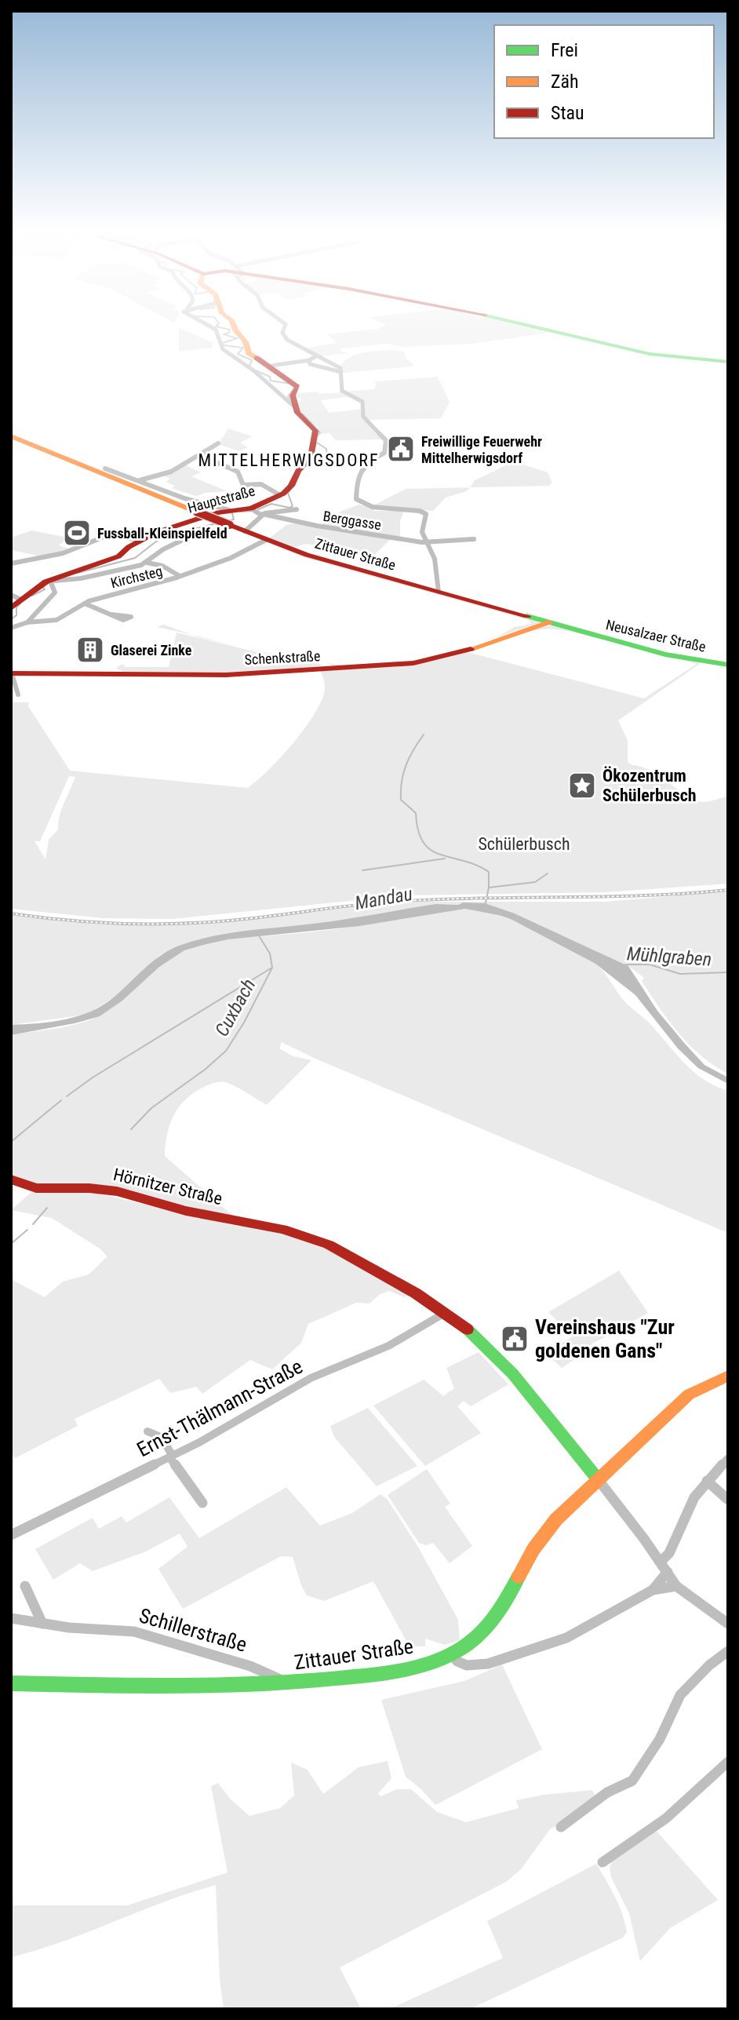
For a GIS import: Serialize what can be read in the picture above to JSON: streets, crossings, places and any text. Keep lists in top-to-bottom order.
{
  "streets": {
    "street": [
      "Hauptstraße",
      "Berggasse",
      "Zittauer Straße",
      "Kirchsteg",
      "Neusalzaer Straße",
      "Schenkstraße",
      "Hörnitzer Straße",
      "Ernst-Thälmann-Straße",
      "Schillerstraße"
    ]
  },
  "crossings": [
    ["Hauptstraße", "Berggasse"],
    ["Zittauer Straße", "Kirchsteg"],
    ["Zittauer Straße", "Neusalzaer Straße"],
    ["Zittauer Straße", "Schenkstraße"],
    ["Zittauer Straße", "Schillerstraße"],
    ["Neusalzaer Straße", "Schenkstraße"],
    ["Hörnitzer Straße", "Ernst-Thälmann-Straße"]
  ],
  "districts": ["MITTELHERWIGSDORF"],
  "water": ["Mandau", "Mühlgraben", "Cuxbach"],
  "parks": ["Schülerbusch"],
  "places": {
    "public building": ["Freiwillige Feuerwehr Mittelherwigsdorf", "Vereinshaus \"Zur goldenen Gans\""],
    "sports": ["Fussball-Kleinspielfeld"],
    "building": ["Glaserei Zinke"],
    "place": ["Ökozentrum Schülerbusch"]
  },
  "legend": ["Frei", "Zäh", "Stau"]
}
